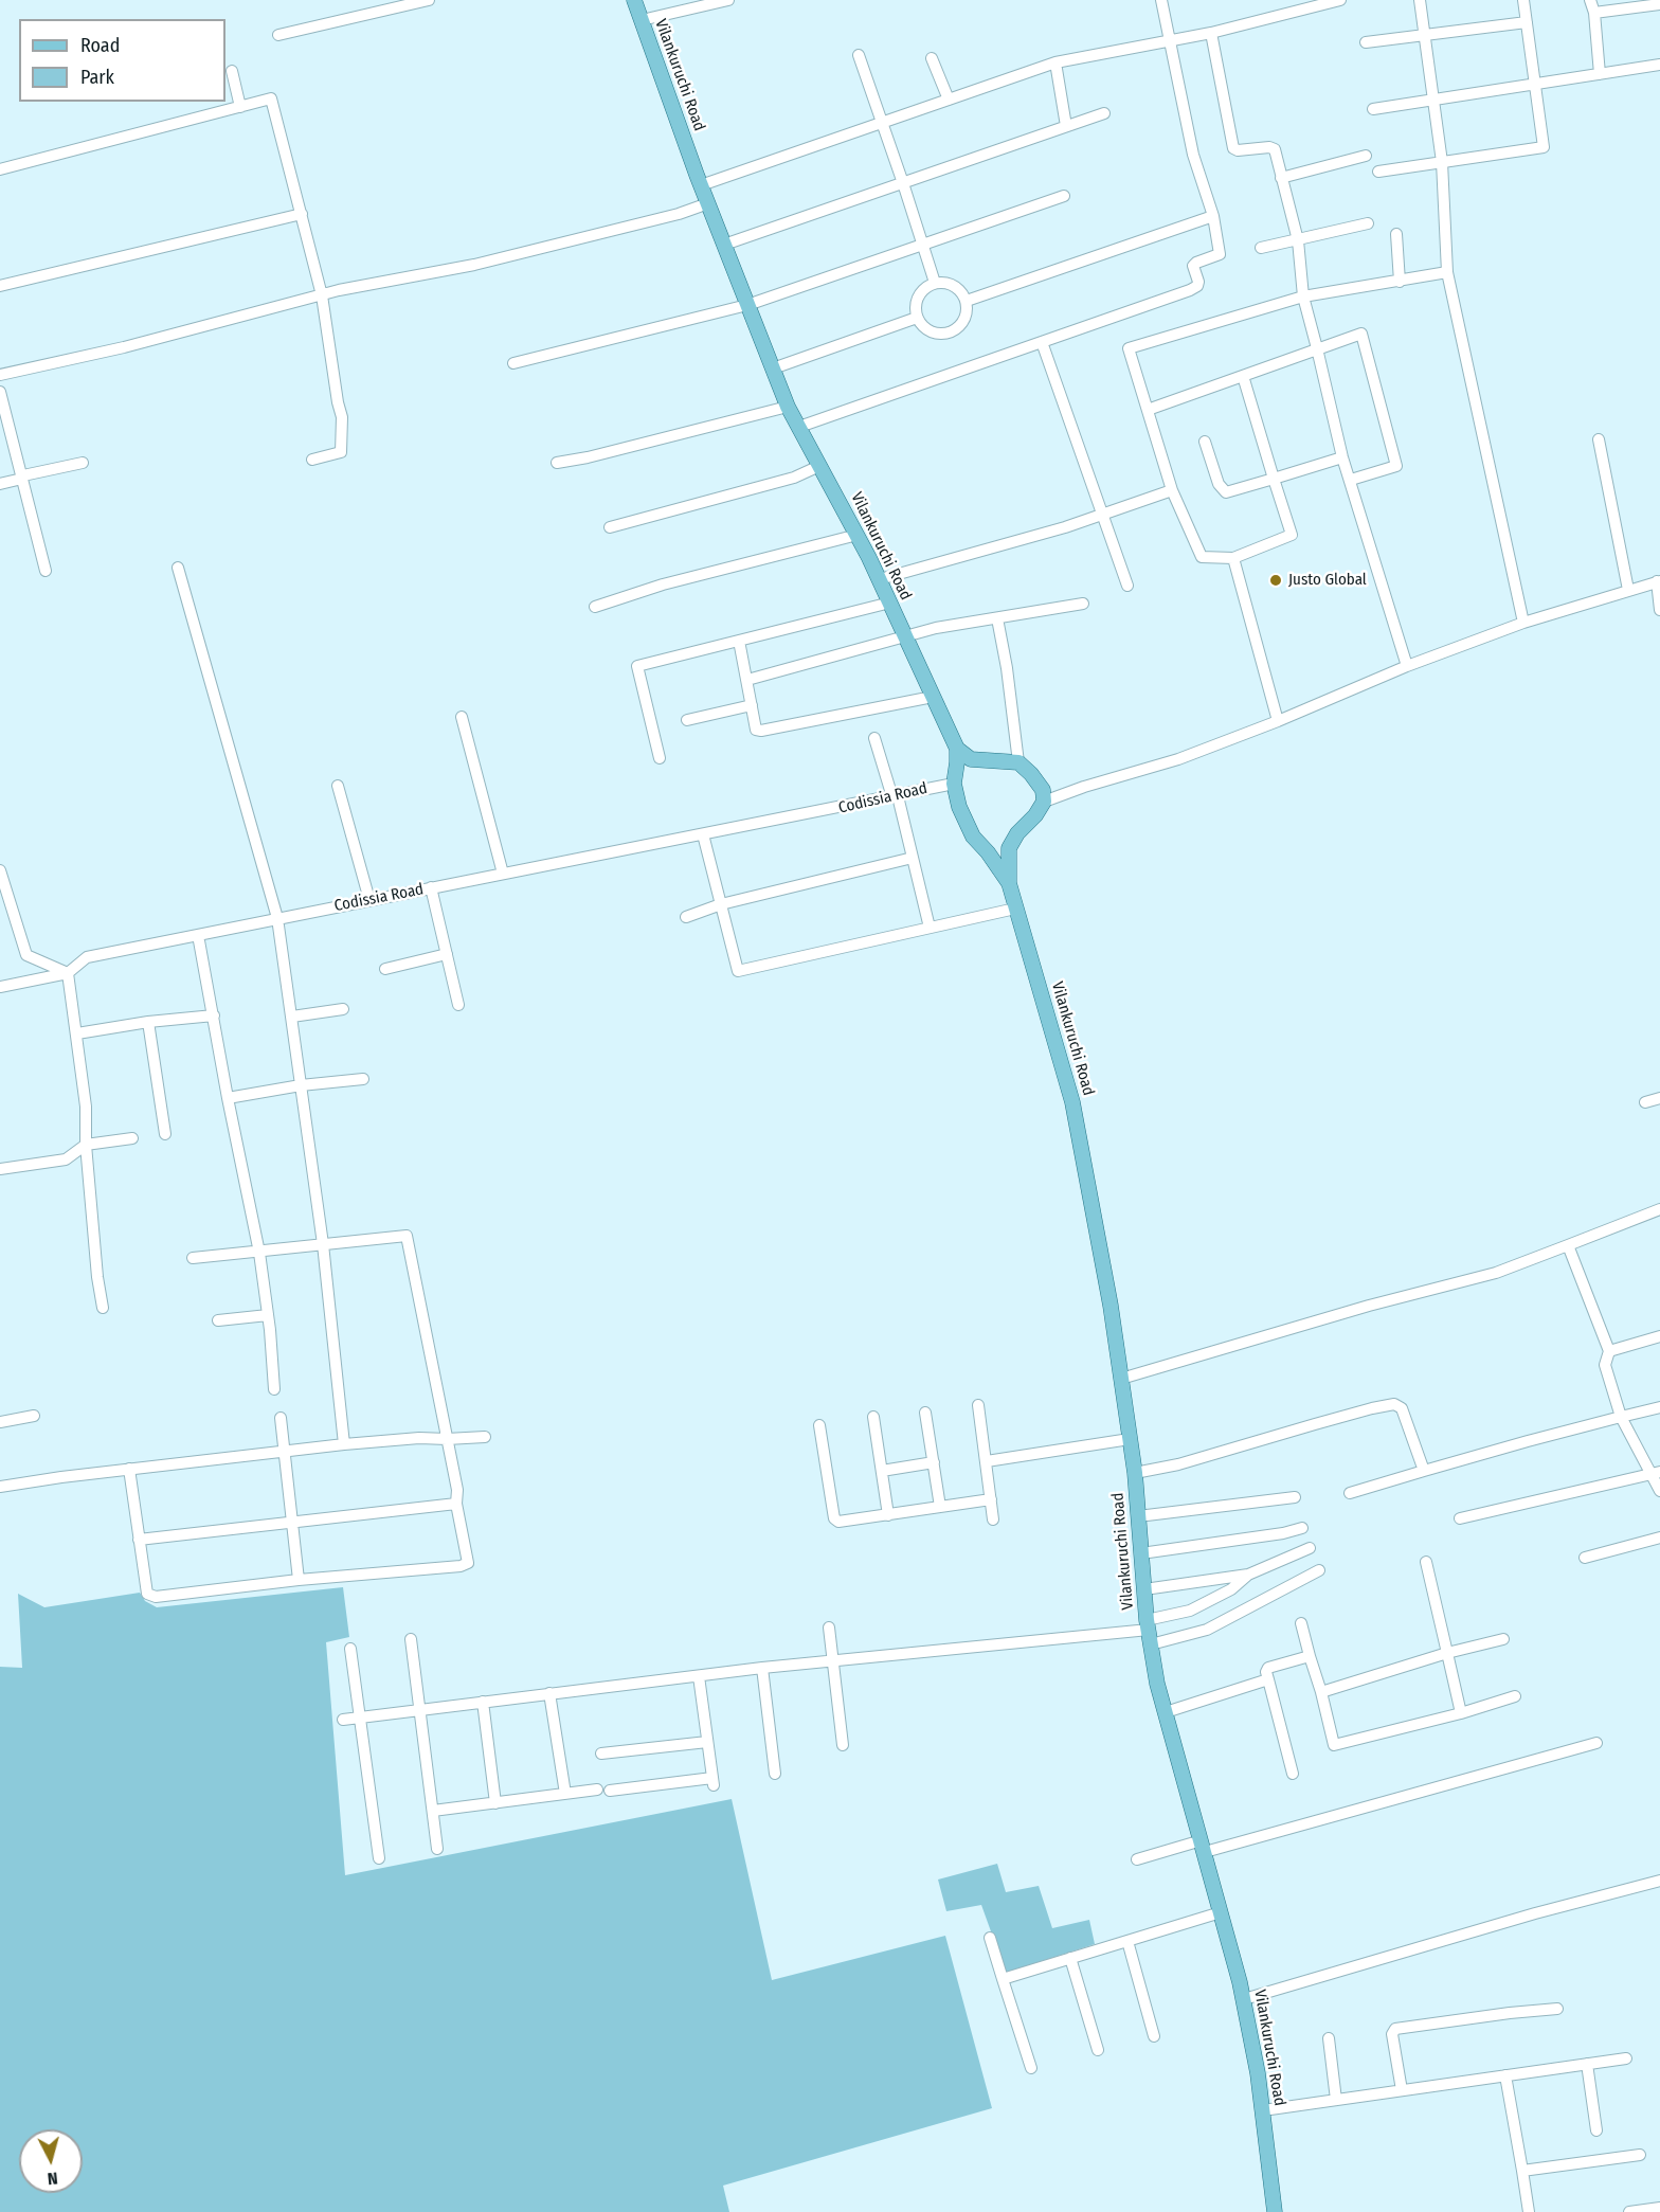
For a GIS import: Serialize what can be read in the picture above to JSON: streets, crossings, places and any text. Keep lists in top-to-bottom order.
{
  "streets": {
    "main road": ["Vilankuruchi Road"],
    "street": ["Codissia Road"]
  },
  "places": ["Justo Global"],
  "legend": ["Road", "Park"],
  "north": "bottom"
}
